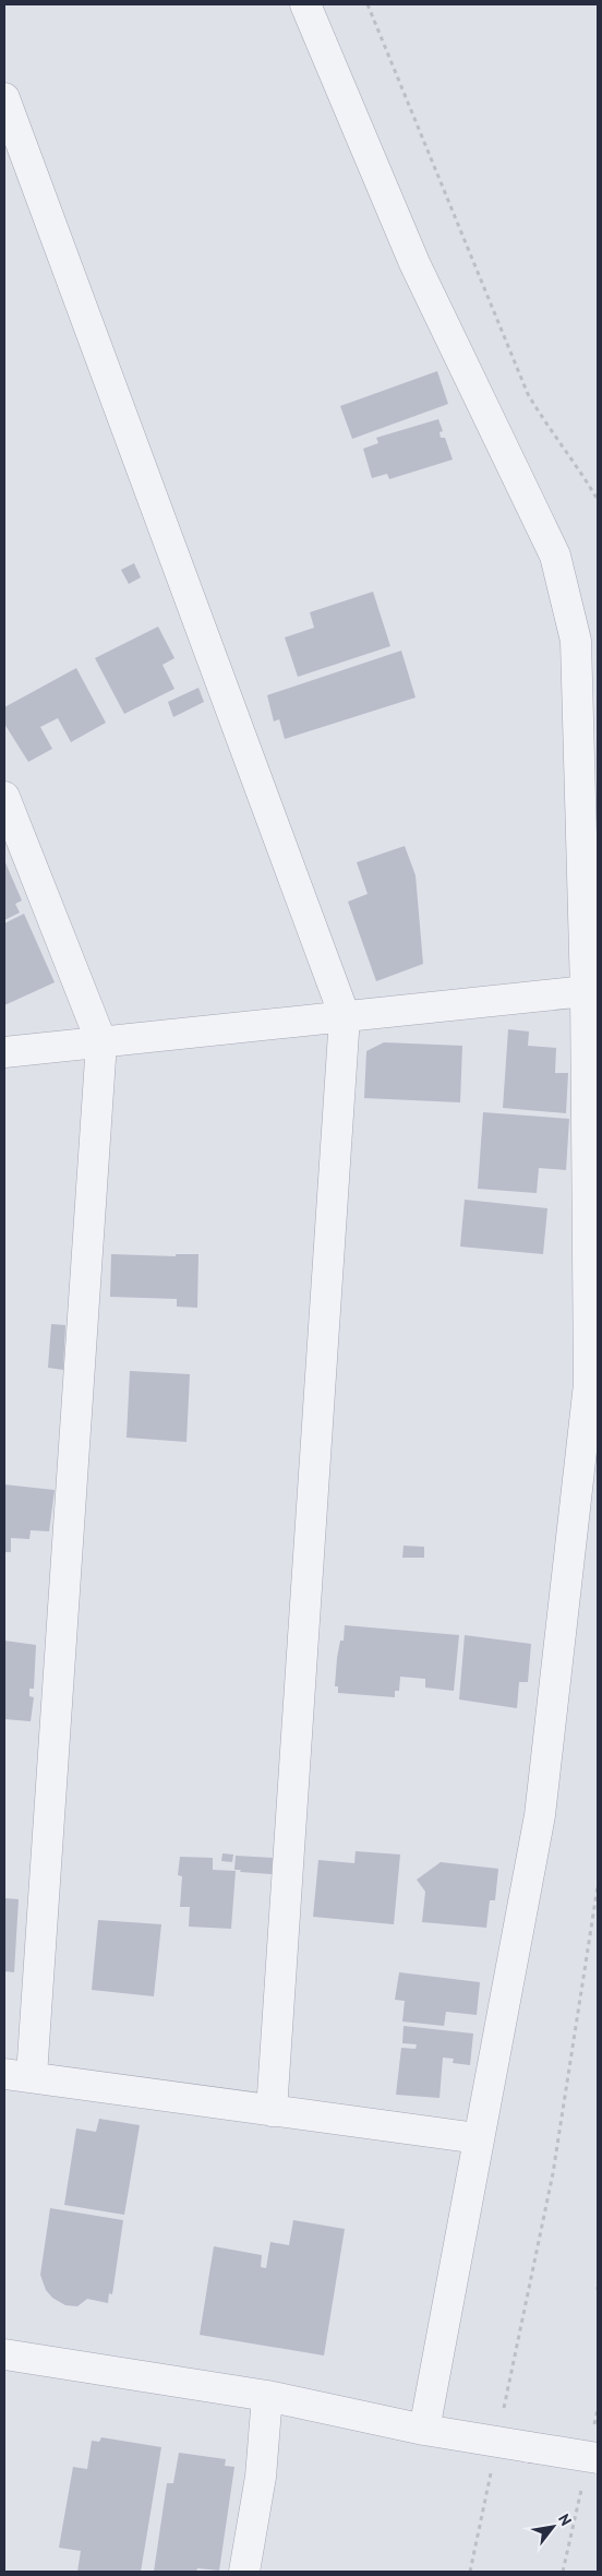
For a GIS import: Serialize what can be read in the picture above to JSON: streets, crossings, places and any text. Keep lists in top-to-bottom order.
{
  "north": "top right"
}
